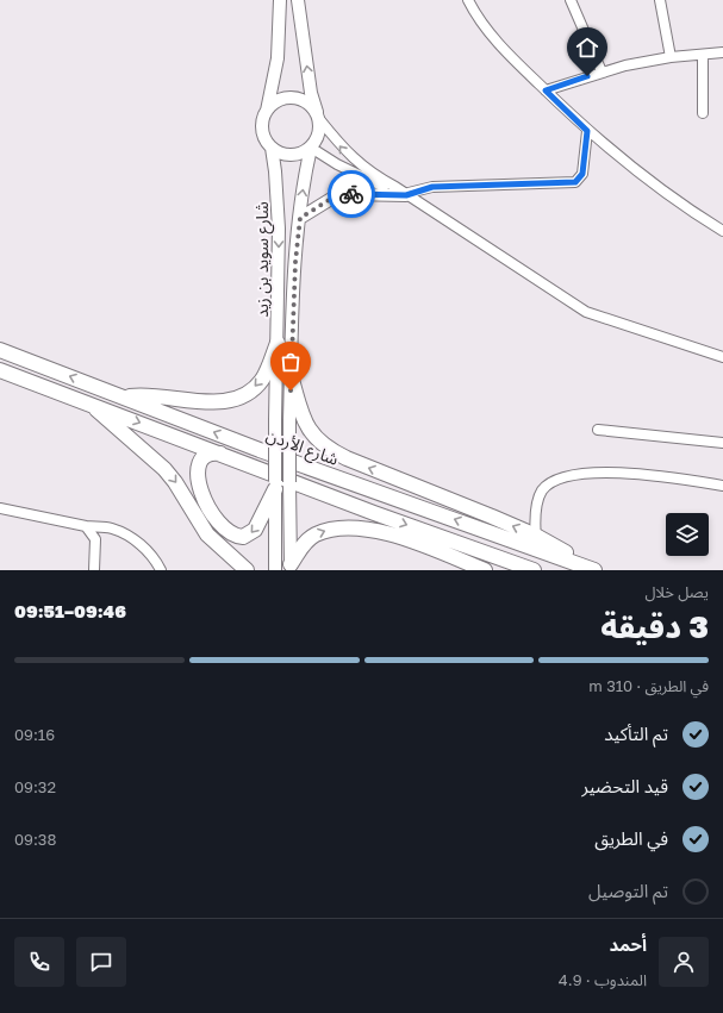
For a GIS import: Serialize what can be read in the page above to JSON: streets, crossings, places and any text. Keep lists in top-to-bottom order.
{
  "streets": {
    "highway": ["شارع الأردن"],
    "main road": ["شارع سويد بن زيد"]
  },
  "page": {
    "heading": ["3 دقيقة", "يصل خلال", "09:46–09:51"],
    "panel": ["أحمد", "المندوب · 4.9"],
    "bar": "في الطريق · 310 m",
    "list": [
      ["تم التأكيد", "09:16"],
      ["قيد التحضير", "09:32"],
      ["في الطريق", "09:38"],
      "تم التوصيل"
    ]
  }
}
